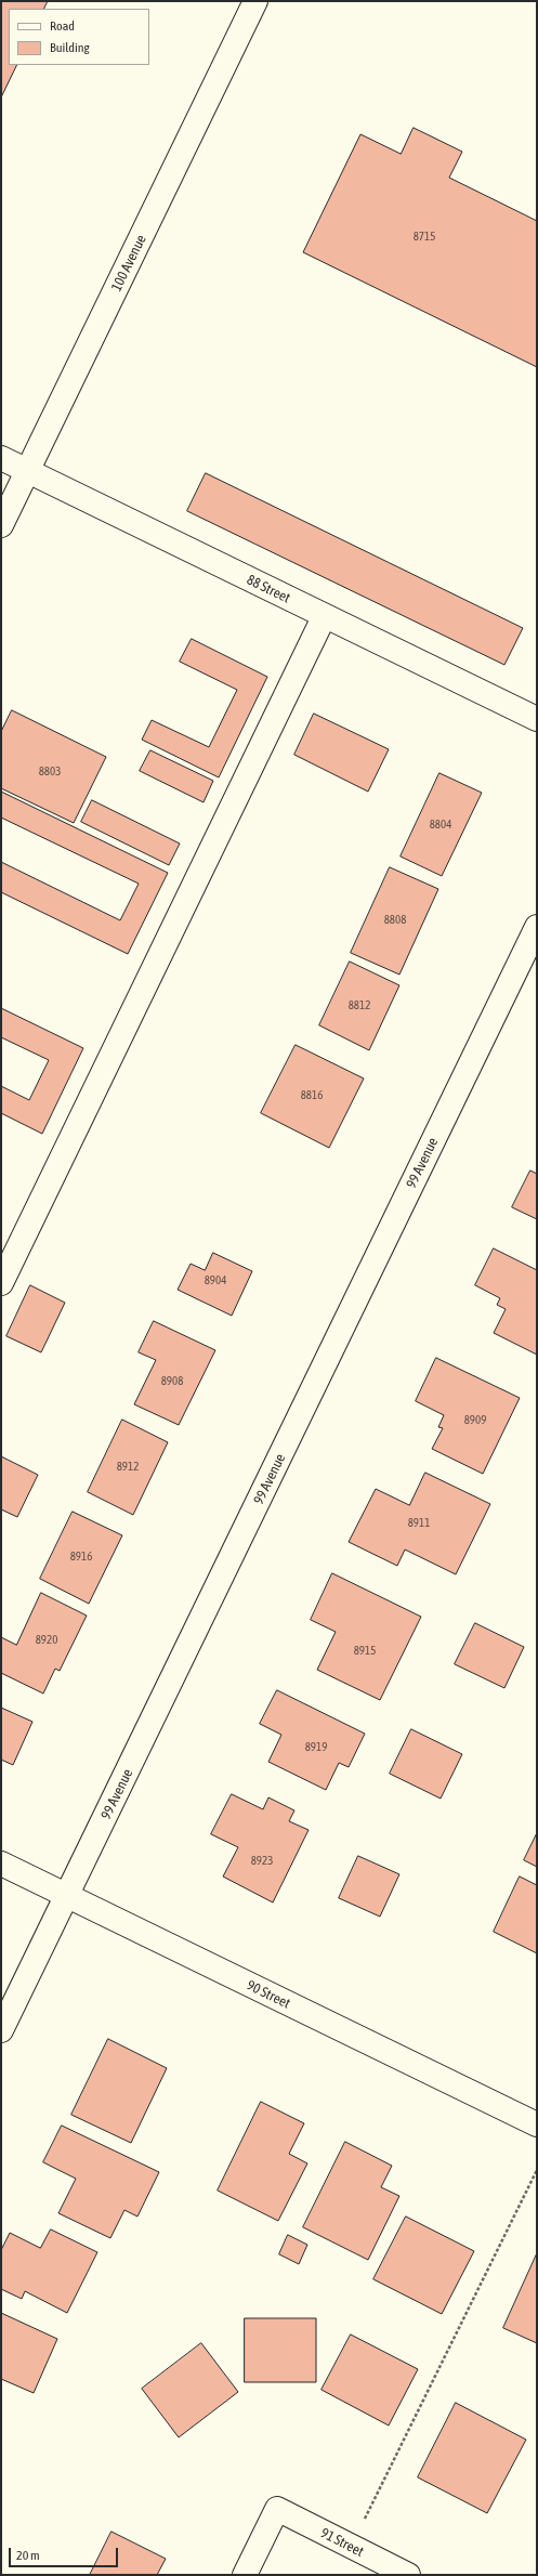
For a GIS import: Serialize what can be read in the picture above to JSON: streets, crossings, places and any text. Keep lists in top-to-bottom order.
{
  "streets": {
    "street": [
      "100 Avenue",
      "88 Street",
      "99 Avenue",
      "90 Street",
      "91 Street"
    ]
  },
  "crossings": [
    ["100 Avenue", "88 Street"],
    ["99 Avenue", "90 Street"]
  ],
  "house_numbers": [
    "8715",
    "8803",
    "8804",
    "8808",
    "8812",
    "8816",
    "8904",
    "8908",
    "8909",
    "8912",
    "8911",
    "8916",
    "8920",
    "8915",
    "8919",
    "8923"
  ],
  "legend": ["Road", "Building"],
  "scale_bar": "20 m"
}
